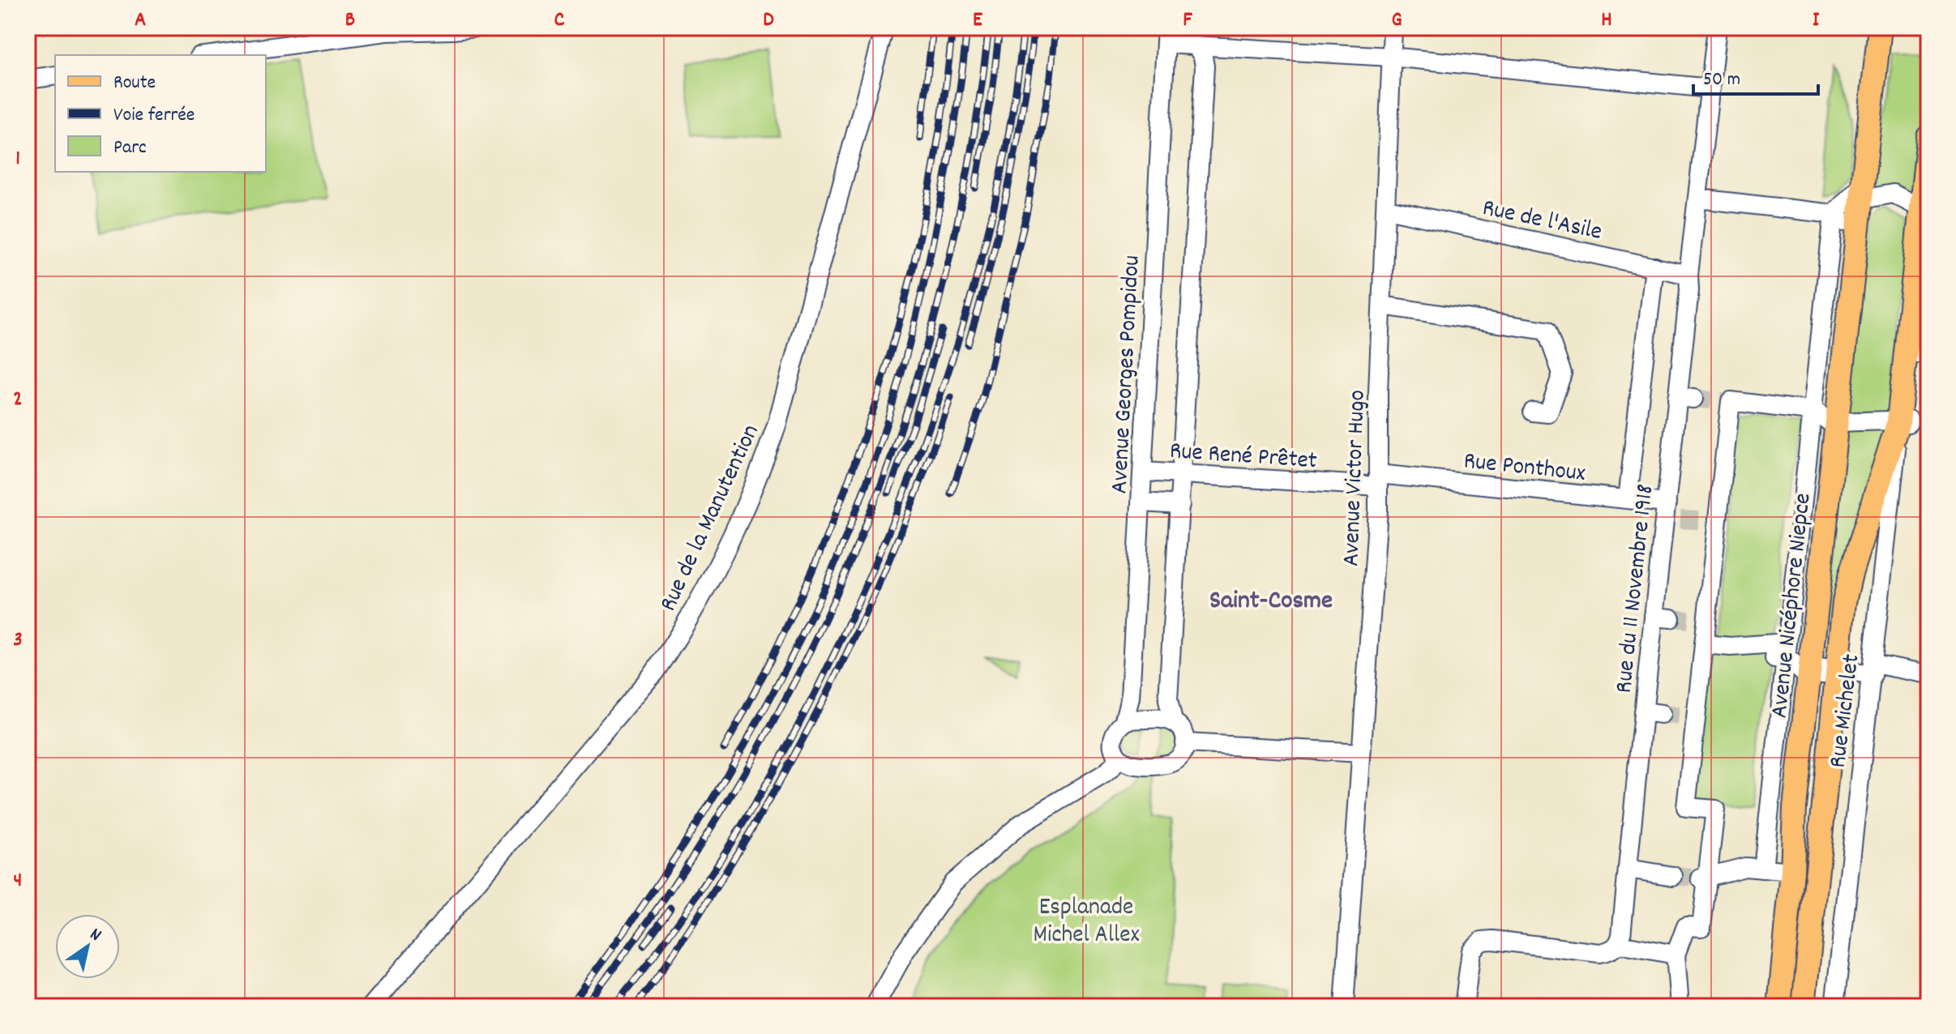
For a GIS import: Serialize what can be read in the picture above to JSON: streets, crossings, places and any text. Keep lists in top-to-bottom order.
{
  "streets": {
    "main road": ["Avenue Nicéphore Niepce"],
    "street": [
      "Rue de l'Asile",
      "Avenue Georges Pompidou",
      "Rue René Prêtet",
      "Rue Ponthoux",
      "Avenue Victor Hugo",
      "Rue de la Manutention",
      "Rue du 11 Novembre 1918",
      "Rue Michelet"
    ]
  },
  "crossings": [
    ["Rue de l'Asile", "Avenue Victor Hugo"],
    ["Rue de l'Asile", "Rue du 11 Novembre 1918"],
    ["Avenue Georges Pompidou", "Rue René Prêtet"],
    ["Rue René Prêtet", "Rue Ponthoux"],
    ["Rue René Prêtet", "Avenue Victor Hugo"],
    ["Rue Ponthoux", "Avenue Victor Hugo"],
    ["Rue Ponthoux", "Rue du 11 Novembre 1918"]
  ],
  "districts": ["Saint-Cosme"],
  "parks": ["Esplanade Michel Allex"],
  "legend": ["Route", "Voie ferrée", "Parc"],
  "scale_bar": "50 m",
  "north": "top right",
  "grid": {
    "columns": [
      "A",
      "B",
      "C",
      "D",
      "E",
      "F",
      "G",
      "H",
      "I"
    ],
    "rows": [
      "1",
      "2",
      "3",
      "4"
    ]
  }
}
